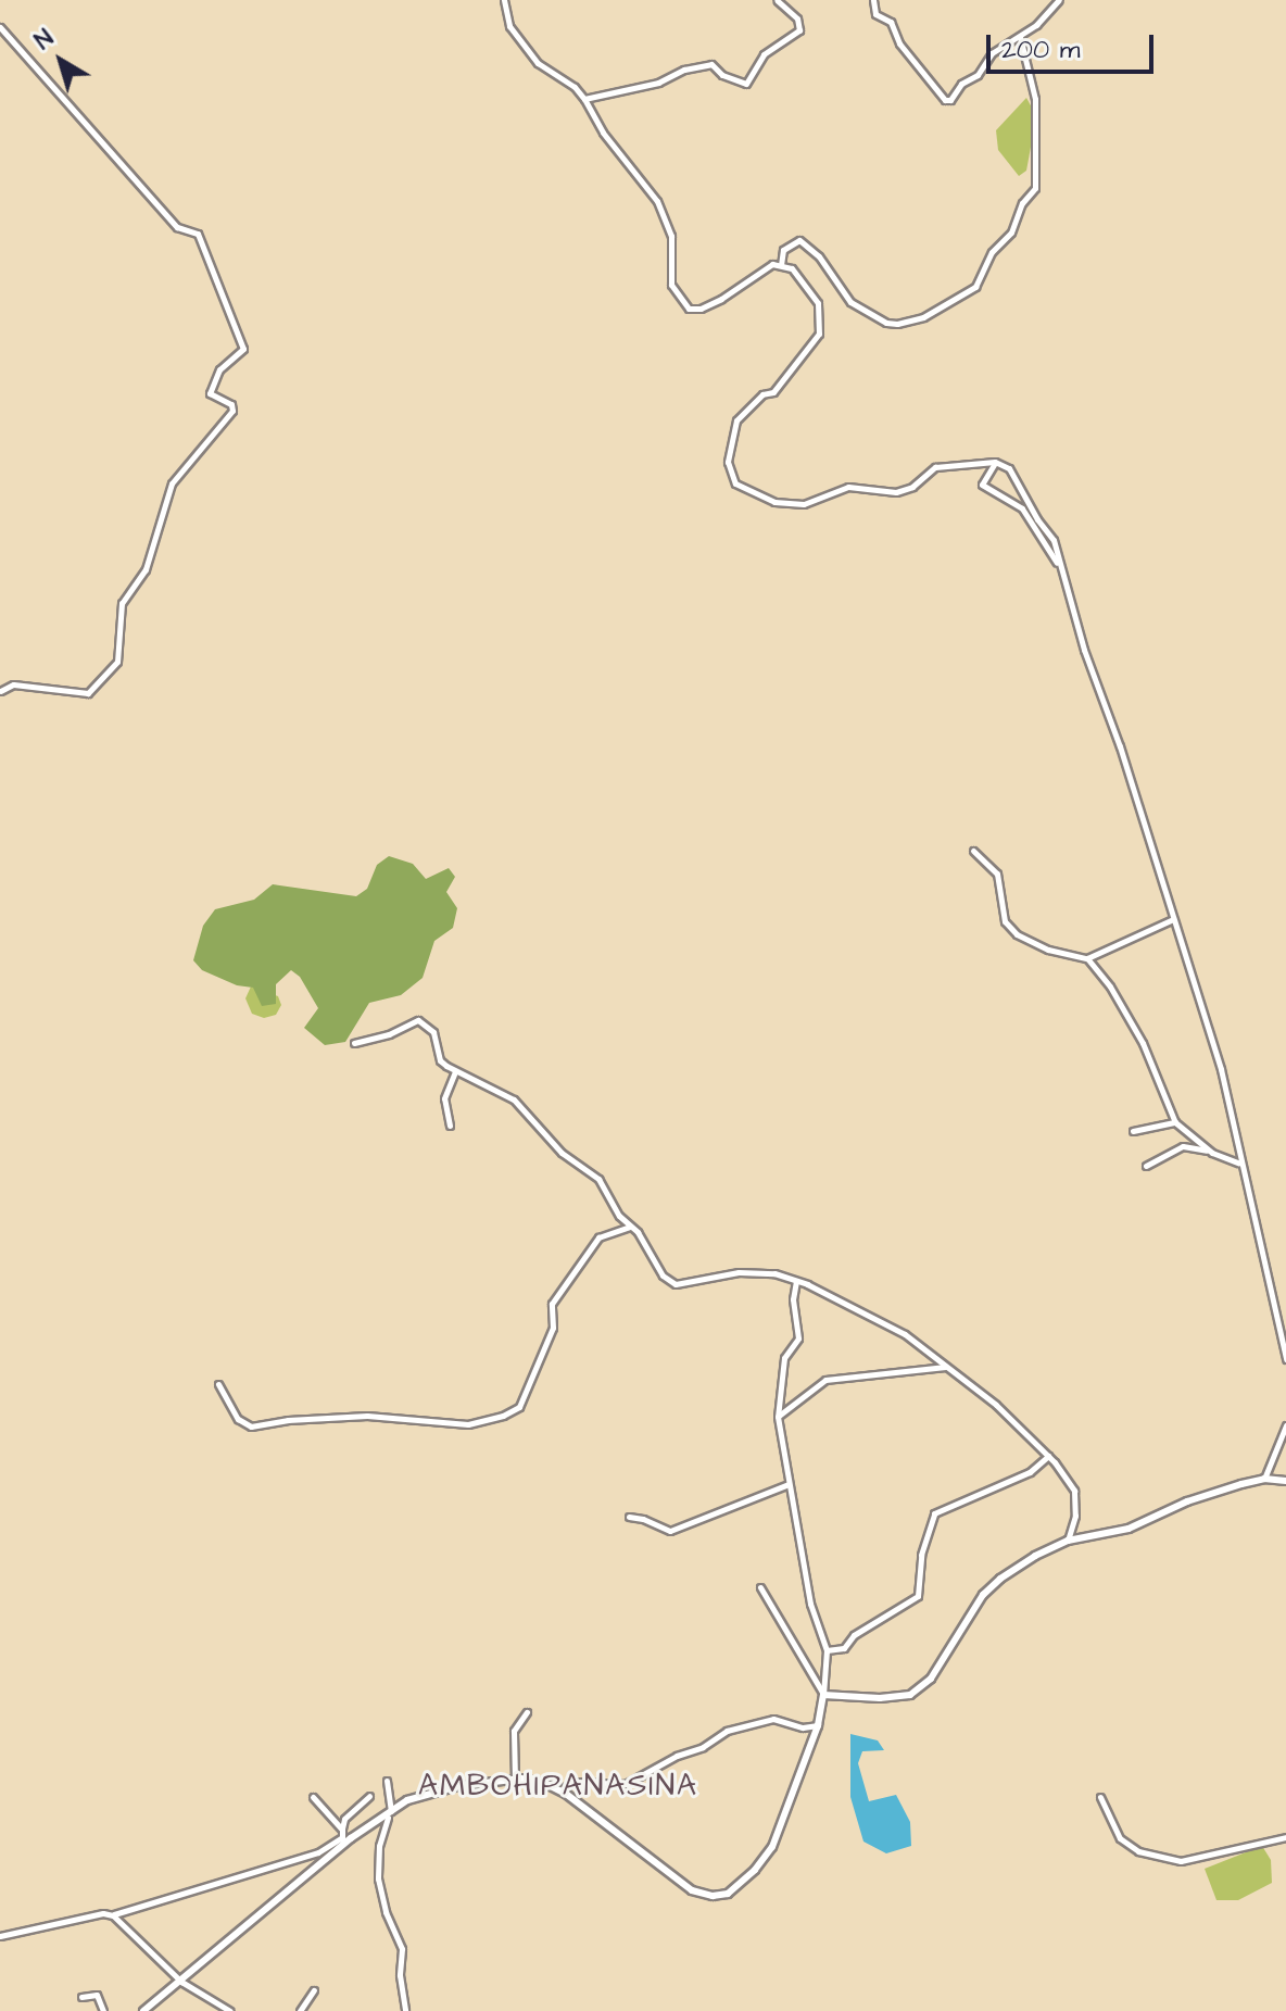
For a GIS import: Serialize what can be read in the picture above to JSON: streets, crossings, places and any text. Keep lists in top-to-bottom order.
{
  "districts": ["AMBOHIPANASINA"],
  "scale_bar": "200 m",
  "north": "top left"
}
